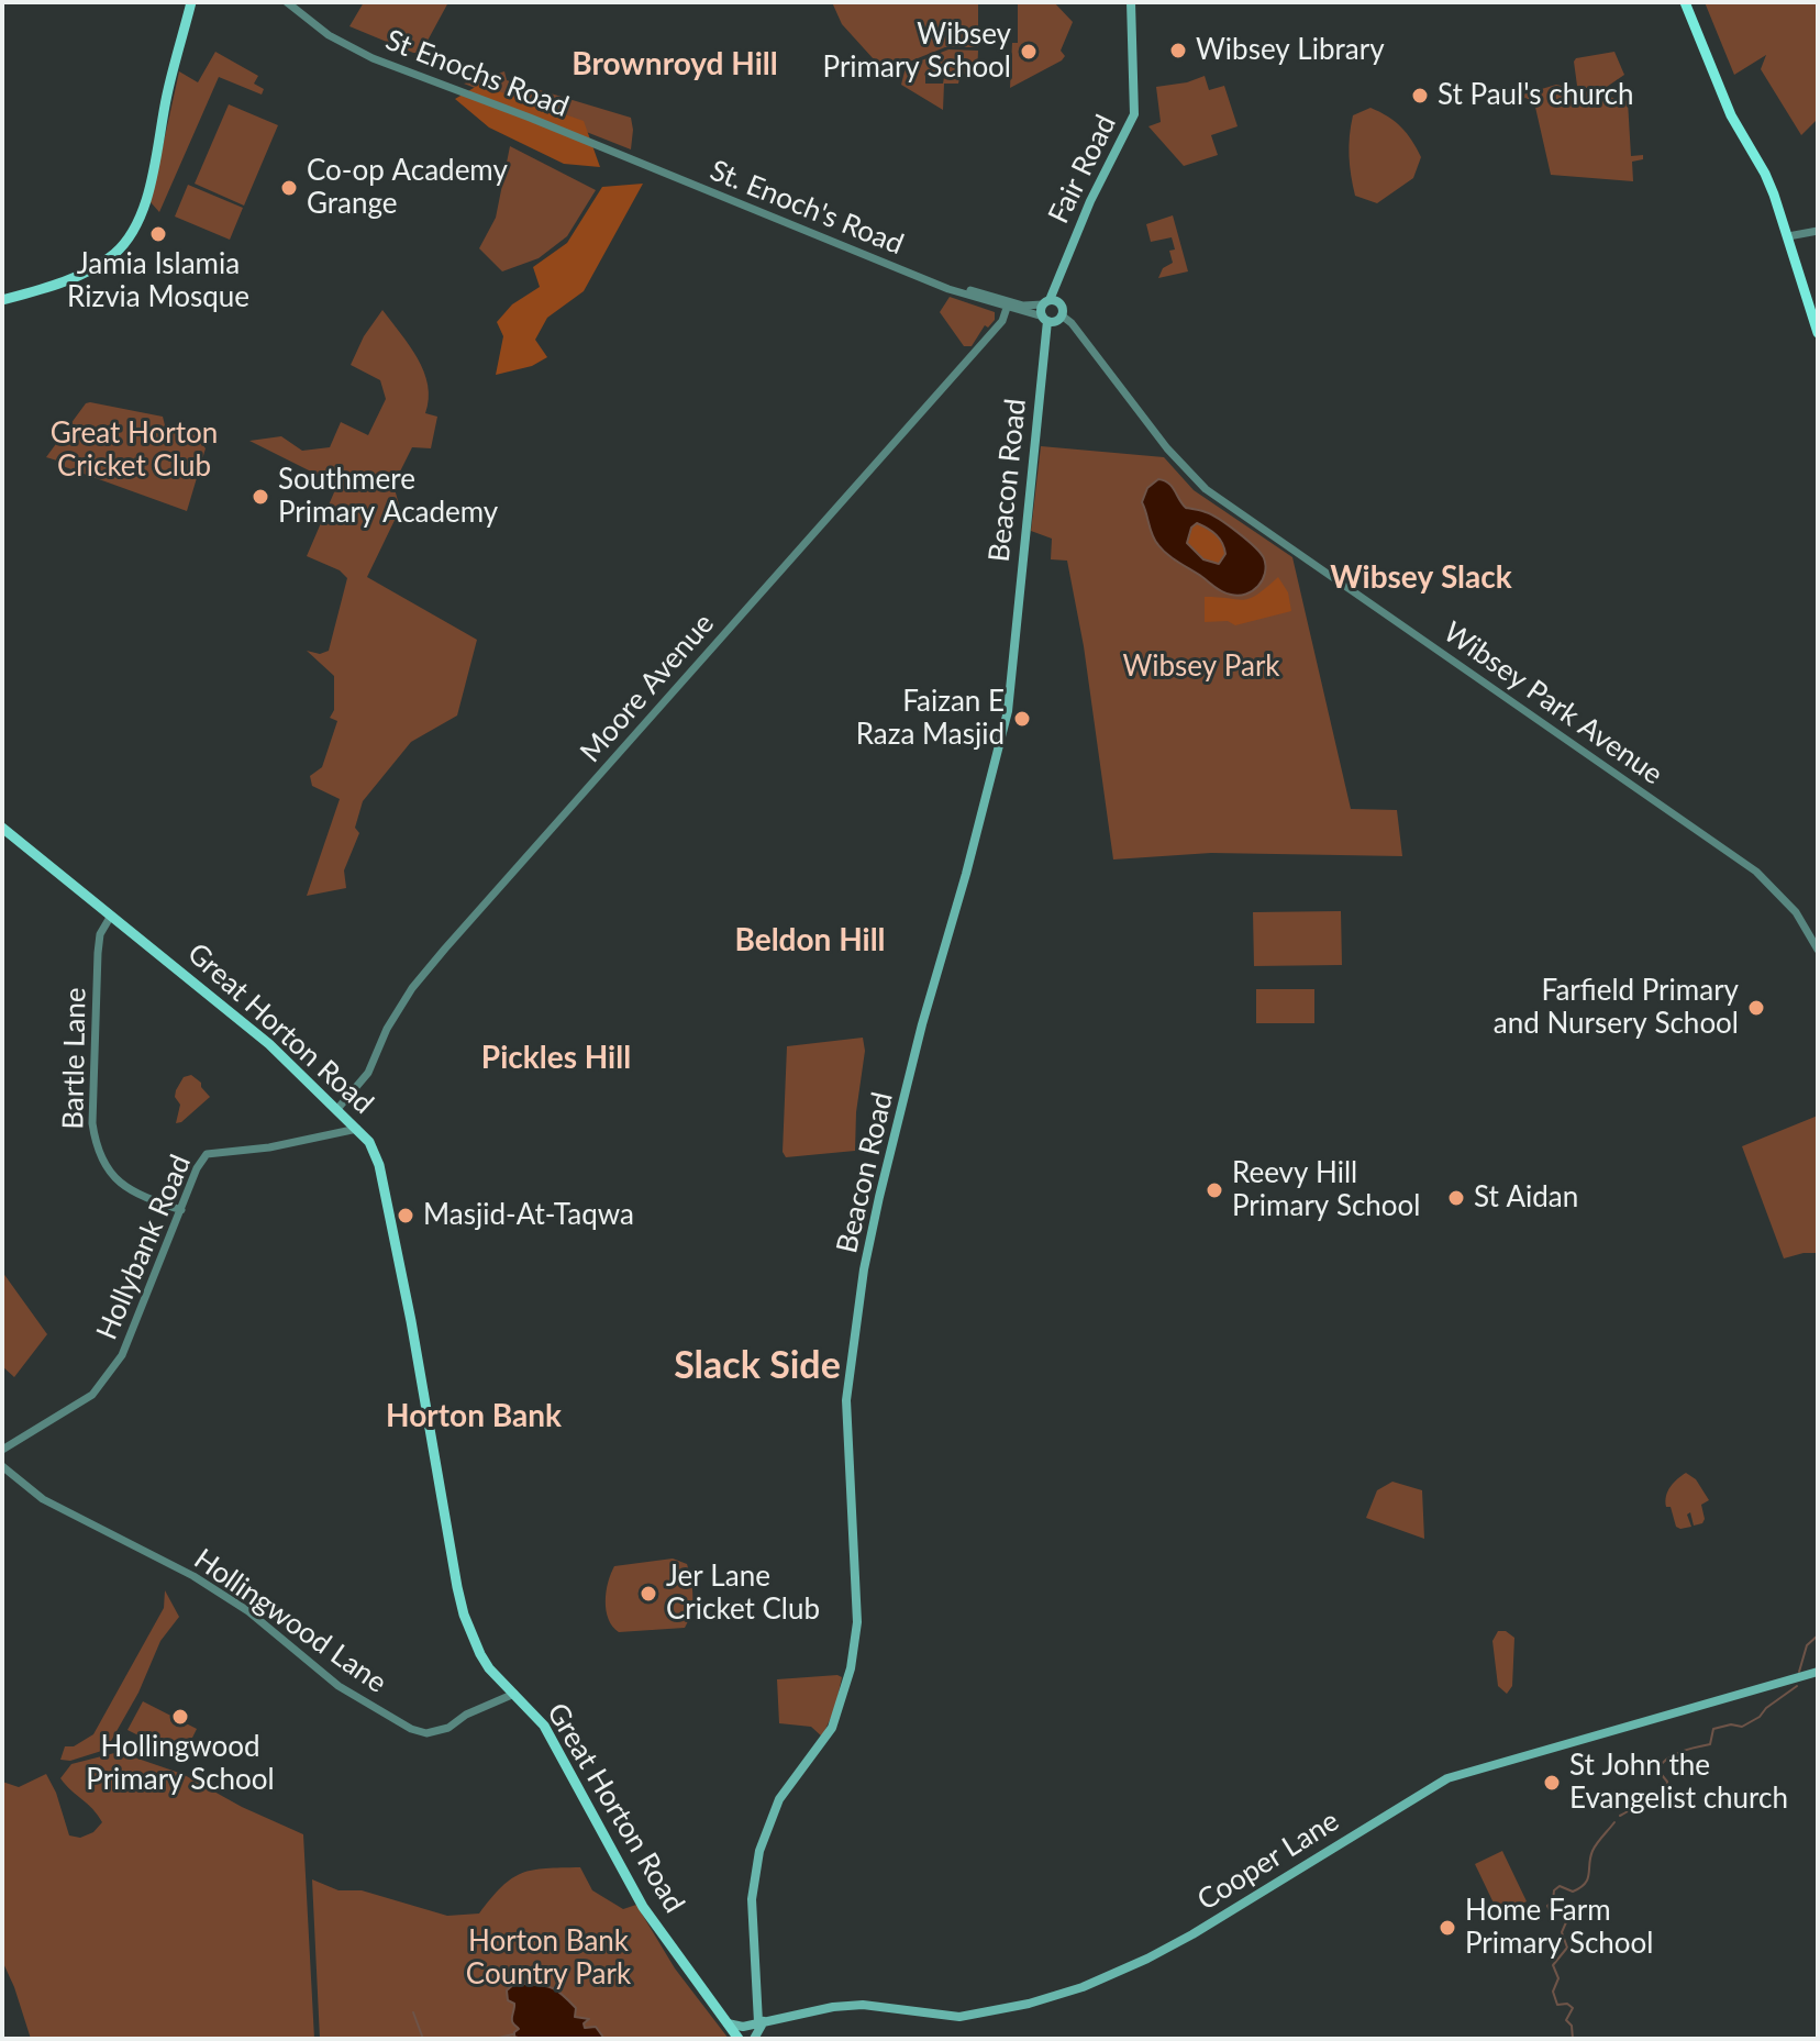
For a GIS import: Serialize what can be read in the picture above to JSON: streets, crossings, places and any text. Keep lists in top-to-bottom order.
{
  "streets": {
    "main road": [
      "Fair Road",
      "Beacon Road",
      "Great Horton Road",
      "Cooper Lane"
    ],
    "street": [
      "St Enochs Road",
      "St. Enoch's Road",
      "Moore Avenue",
      "Wibsey Park Avenue",
      "Bartle Lane",
      "Hollybank Road",
      "Hollingwood Lane"
    ]
  },
  "crossings": [
    ["St Enochs Road", "St. Enoch's Road"],
    ["Fair Road", "St. Enoch's Road"],
    ["Fair Road", "Beacon Road"],
    ["St. Enoch's Road", "Beacon Road"],
    ["St. Enoch's Road", "Moore Avenue"],
    ["Beacon Road", "Cooper Lane"],
    ["Moore Avenue", "Great Horton Road"],
    ["Great Horton Road", "Bartle Lane"],
    ["Great Horton Road", "Hollybank Road"],
    ["Great Horton Road", "Hollingwood Lane"],
    ["Great Horton Road", "Cooper Lane"],
    ["Bartle Lane", "Hollybank Road"]
  ],
  "districts": [
    "Brownroyd Hill",
    "Wibsey Slack",
    "Beldon Hill",
    "Pickles Hill",
    "Slack Side",
    "Horton Bank"
  ],
  "parks": ["Great Horton Cricket Club", "Wibsey Park", "Horton Bank Country Park"],
  "places": [
    "Wibsey Library",
    "Wibsey Primary School",
    "St Paul's church",
    "Co-op Academy Grange",
    "Jamia Islamia Rizvia Mosque",
    "Southmere Primary Academy",
    "Faizan E Raza Masjid",
    "Farfield Primary and Nursery School",
    "Reevy Hill Primary School",
    "St Aidan",
    "Masjid-At-Taqwa",
    "Jer Lane Cricket Club",
    "Hollingwood Primary School",
    "St John the Evangelist church",
    "Home Farm Primary School"
  ]
}
